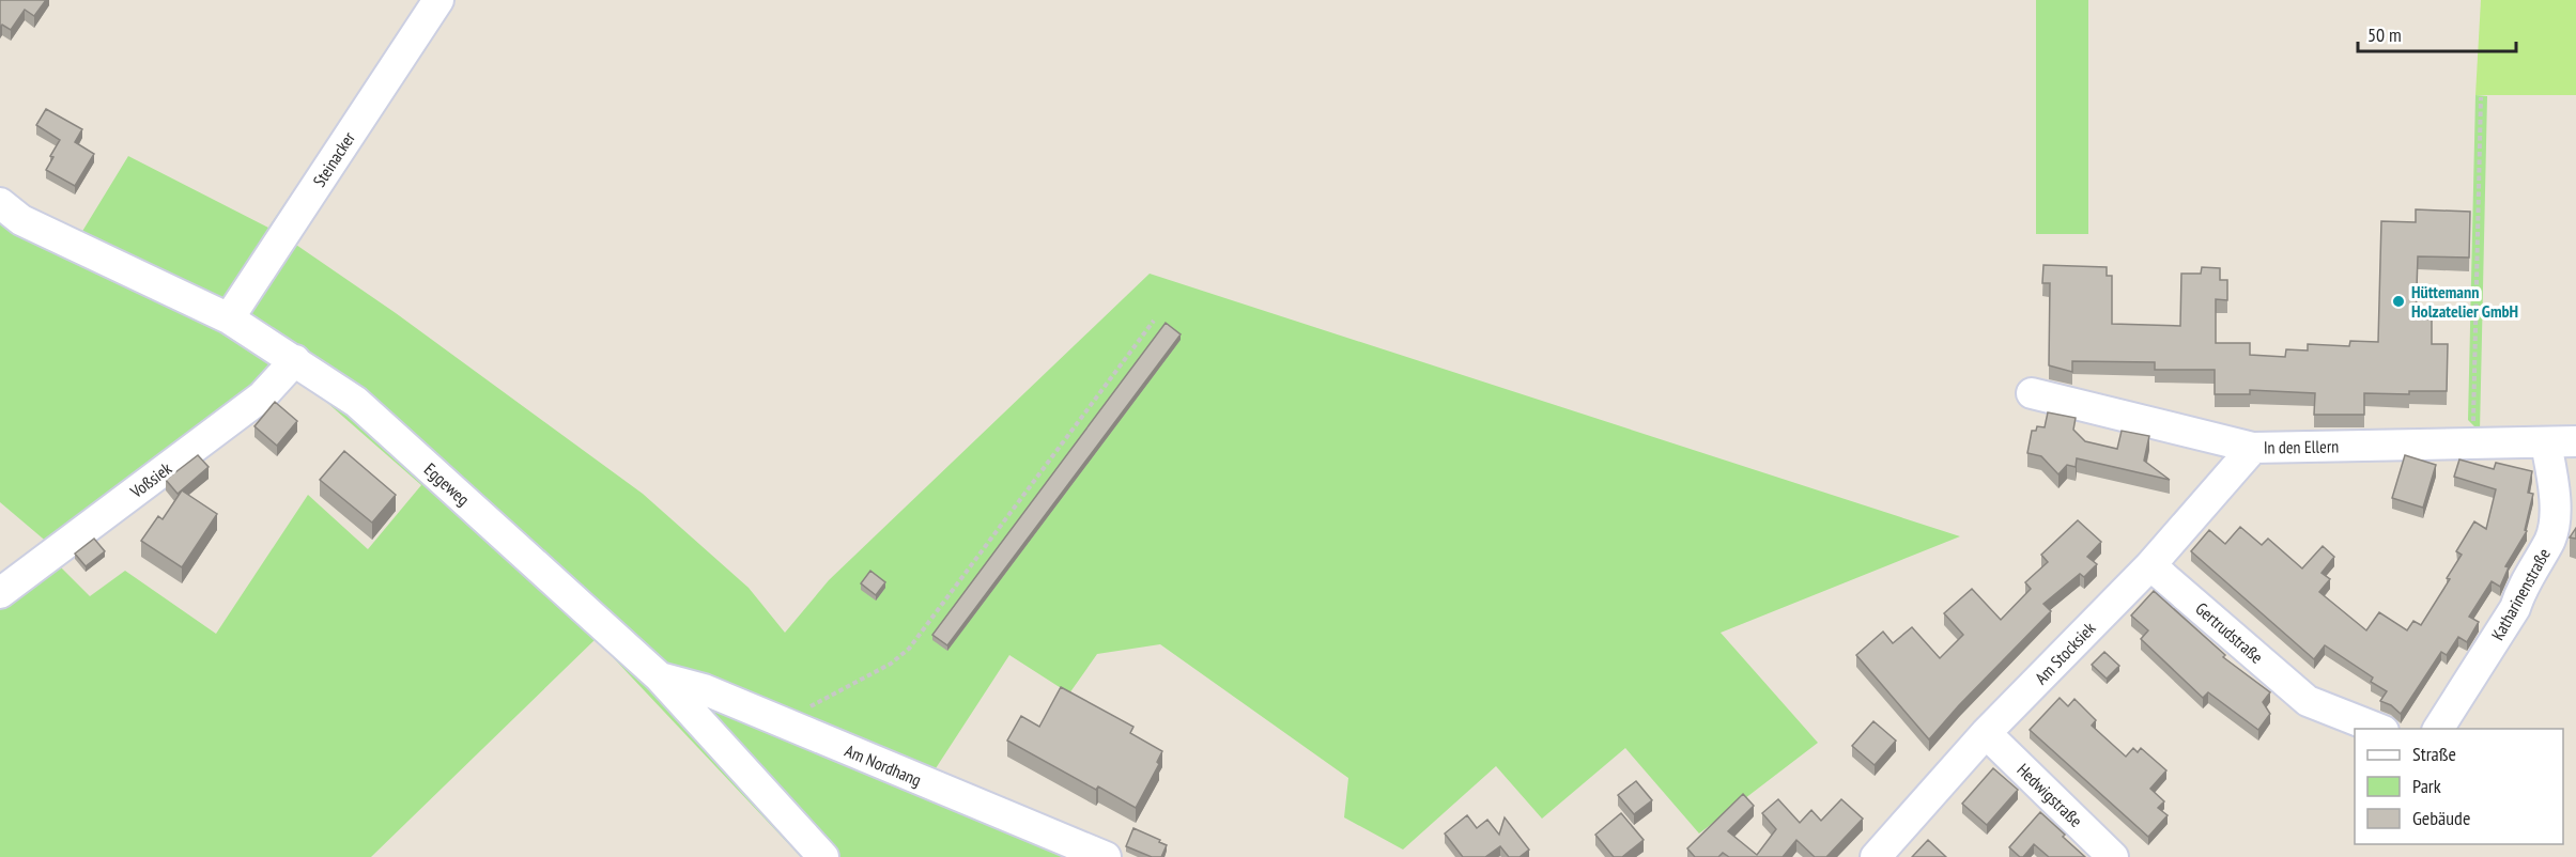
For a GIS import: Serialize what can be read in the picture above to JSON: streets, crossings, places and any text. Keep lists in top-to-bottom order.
{
  "streets": {
    "street": [
      "Steinacker",
      "In den Ellern",
      "Voßsiek",
      "Eggeweg",
      "Katharinenstraße",
      "Gertrudstraße",
      "Am Stocksiek",
      "Am Nordhang",
      "Hedwigstraße"
    ]
  },
  "crossings": [
    ["Steinacker", "Eggeweg"],
    ["In den Ellern", "Katharinenstraße"],
    ["In den Ellern", "Am Stocksiek"],
    ["Voßsiek", "Eggeweg"],
    ["Eggeweg", "Am Nordhang"],
    ["Gertrudstraße", "Am Stocksiek"],
    ["Am Stocksiek", "Hedwigstraße"]
  ],
  "places": ["Hüttemann Holzatelier GmbH"],
  "legend": ["Straße", "Park", "Gebäude"],
  "scale_bar": "50 m"
}
